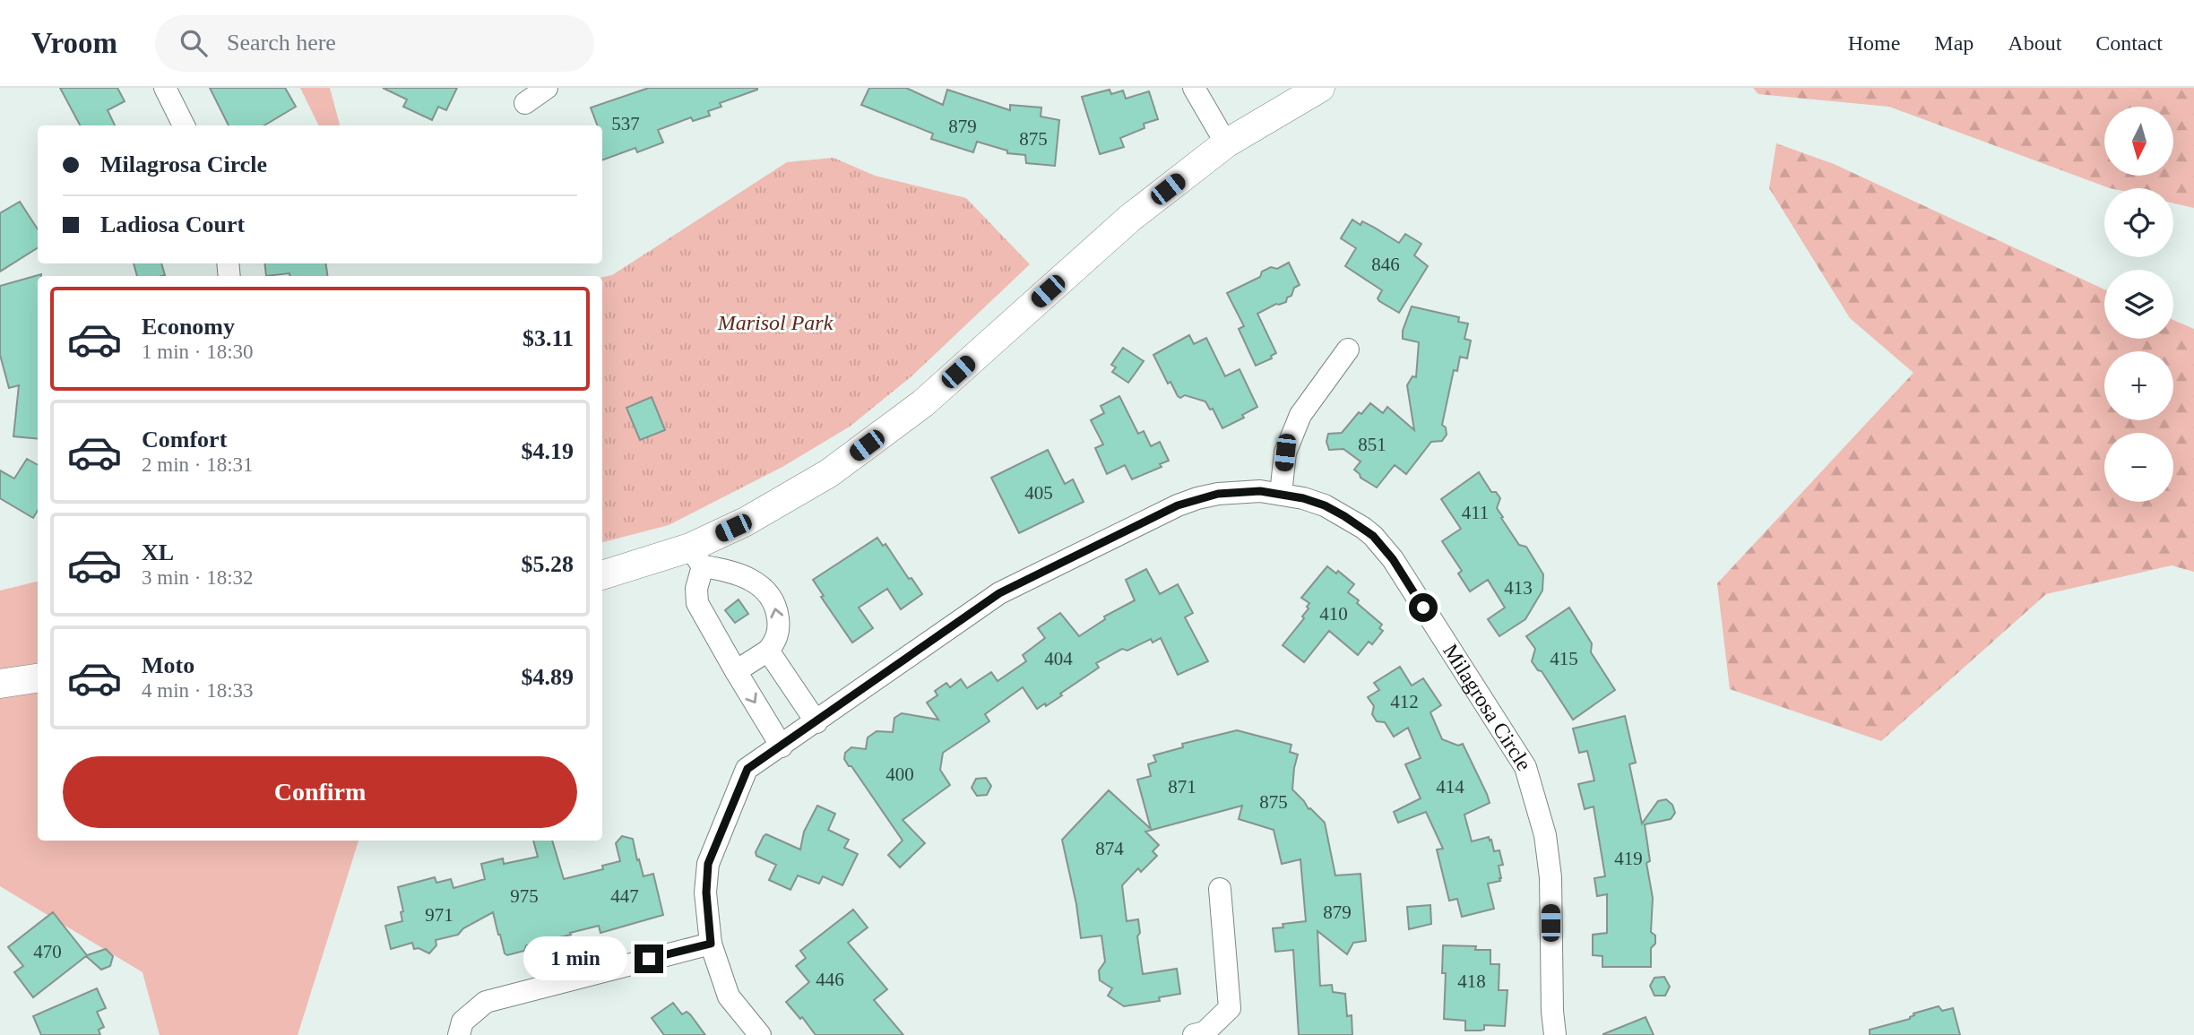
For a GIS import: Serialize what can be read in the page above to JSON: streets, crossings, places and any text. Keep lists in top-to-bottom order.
{
  "streets": {
    "street": ["Milagrosa Circle"]
  },
  "parks": ["Marisol Park"],
  "house_numbers": [
    "537",
    "879",
    "875",
    "846",
    "851",
    "405",
    "411",
    "413",
    "410",
    "404",
    "415",
    "412",
    "400",
    "871",
    "414",
    "875",
    "874",
    "419",
    "975",
    "447",
    "879",
    "971",
    "470",
    "446",
    "418"
  ],
  "north": "bottom",
  "page": {
    "header": "Vroom",
    "search": "Search here",
    "nav": [
      "Home",
      "Map",
      "About",
      "Contact"
    ],
    "map_buttons": ["+", "−"],
    "banner": ["Milagrosa Circle", "Ladiosa Court"],
    "list": [
      {
        "name": "Economy",
        "note": "1 min · 18:30",
        "value": "$3.11"
      },
      {
        "name": "Comfort",
        "note": "2 min · 18:31",
        "value": "$4.19"
      },
      {
        "name": "XL",
        "note": "3 min · 18:32",
        "value": "$5.28"
      },
      {
        "name": "Moto",
        "note": "4 min · 18:33",
        "value": "$4.89"
      }
    ],
    "buttons": "Confirm",
    "bubble": "1 min"
  }
}
